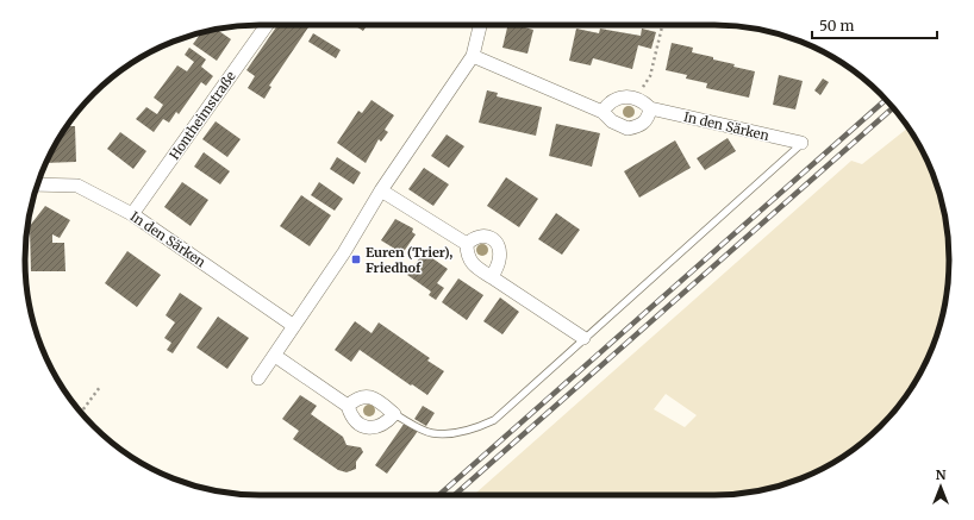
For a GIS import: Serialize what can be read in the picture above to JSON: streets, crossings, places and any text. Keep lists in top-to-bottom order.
{
  "streets": {
    "street": ["Hontheimstraße", "In den Särken"]
  },
  "crossings": [
    ["Hontheimstraße", "In den Särken"]
  ],
  "places": {
    "transit": ["Euren (Trier), Friedhof"]
  },
  "scale_bar": "50 m",
  "north": "top"
}
